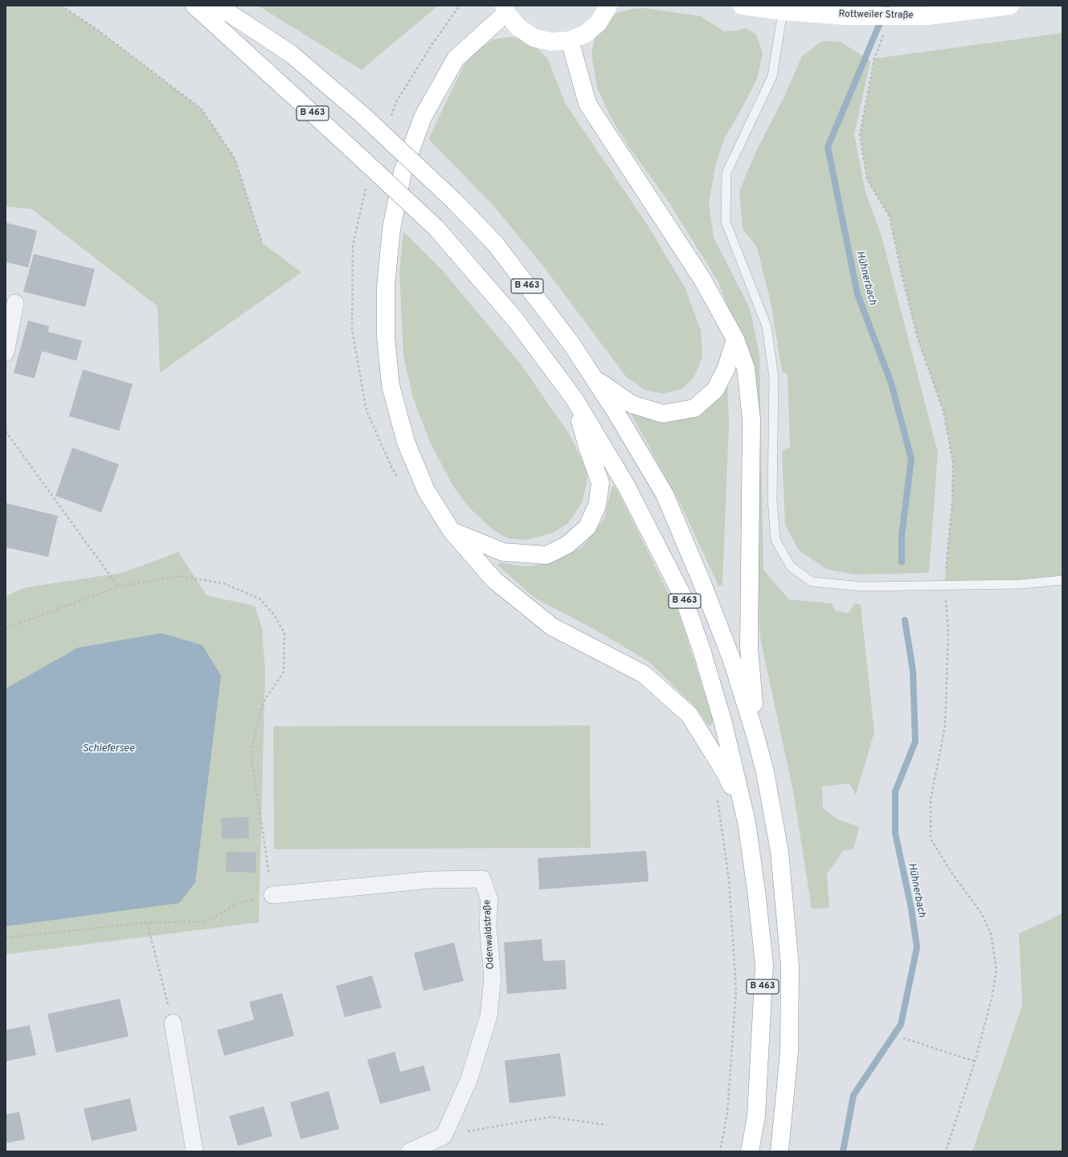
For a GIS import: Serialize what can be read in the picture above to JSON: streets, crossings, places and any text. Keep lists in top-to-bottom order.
{
  "streets": {
    "main road": ["Rottweiler Straße", "B 463"],
    "street": ["Odenwaldstraße"]
  },
  "water": ["Hühnerbach", "Schiefersee"]
}
